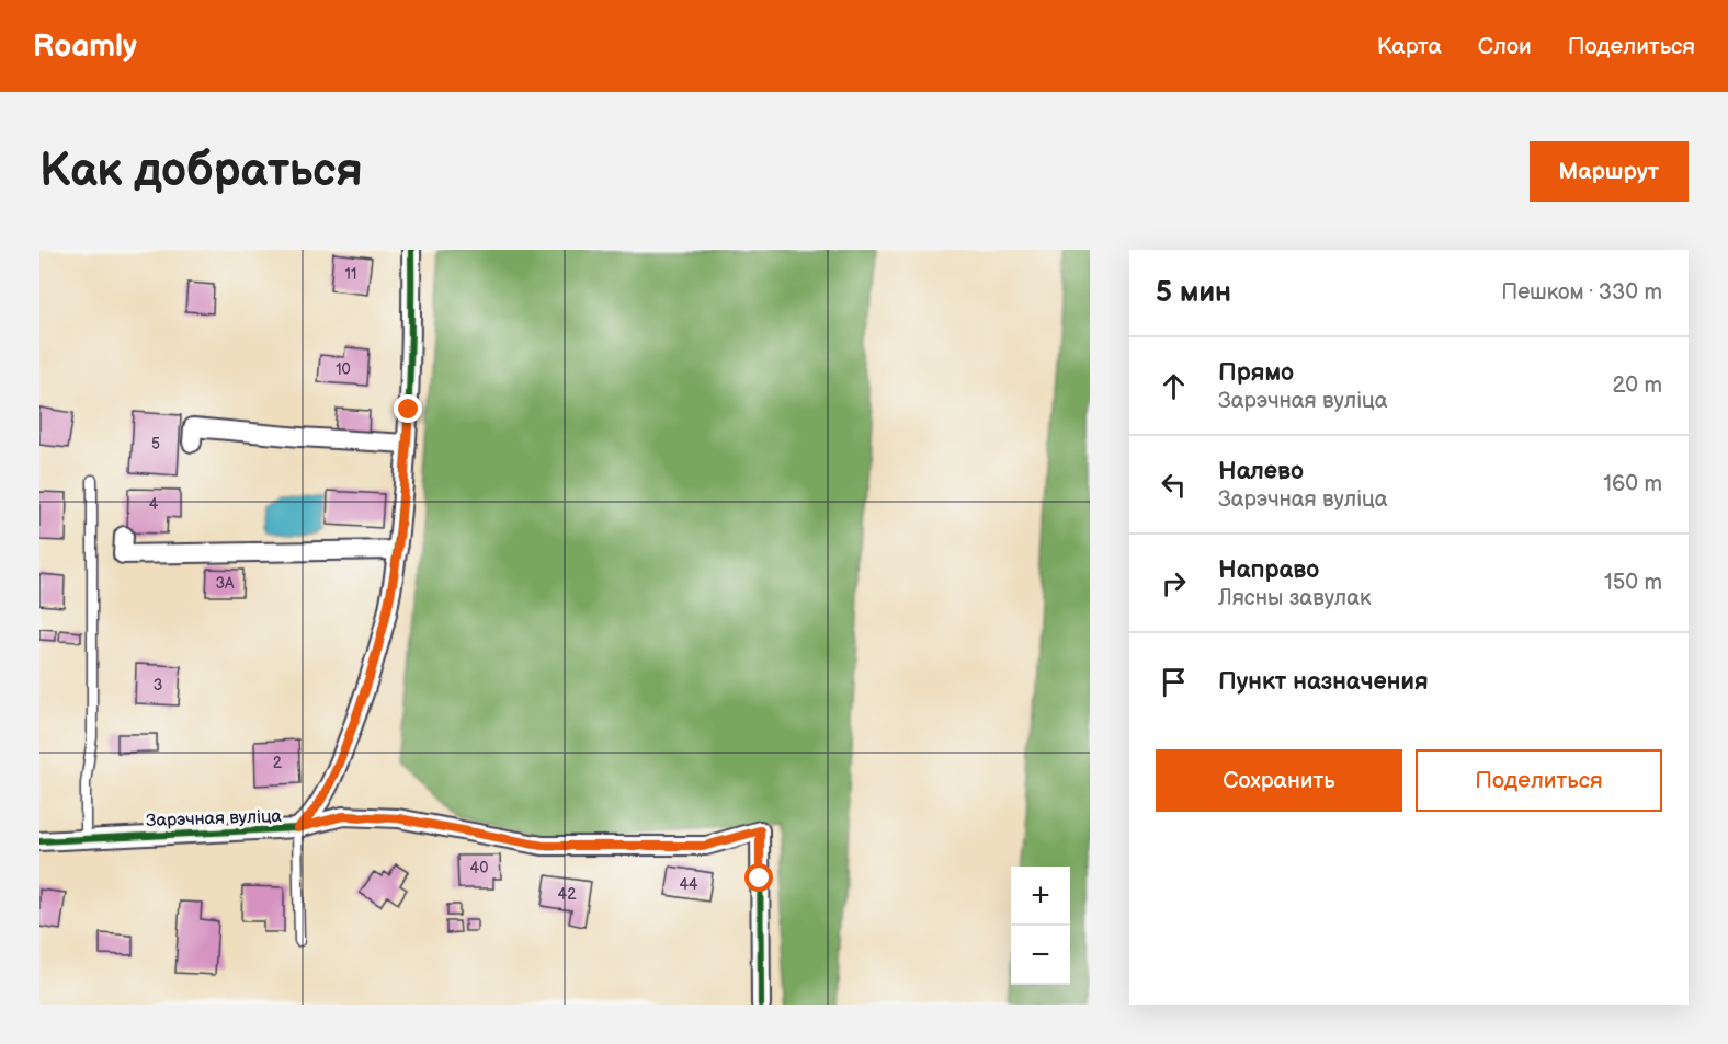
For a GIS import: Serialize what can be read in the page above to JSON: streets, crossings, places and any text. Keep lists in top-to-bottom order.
{
  "streets": {
    "street": ["Зарэчная вуліца"]
  },
  "house_numbers": [
    "11",
    "10",
    "5",
    "4",
    "3А",
    "3",
    "2",
    "40",
    "44",
    "42"
  ],
  "page": {
    "header": "Roamly",
    "nav": ["Карта", "Слои", "Поделиться"],
    "buttons": [
      "Маршрут",
      ["Сохранить", "Поделиться"]
    ],
    "title": "Как добраться",
    "heading": ["5 мин", "Пешком · 330 m"],
    "list": [
      ["Прямо", "Зарэчная вуліца", "20 m"],
      ["Налево", "Зарэчная вуліца", "160 m"],
      ["Направо", "Лясны завулак", "150 m"],
      "Пункт назначения"
    ],
    "map_buttons": ["+", "−"]
  }
}
